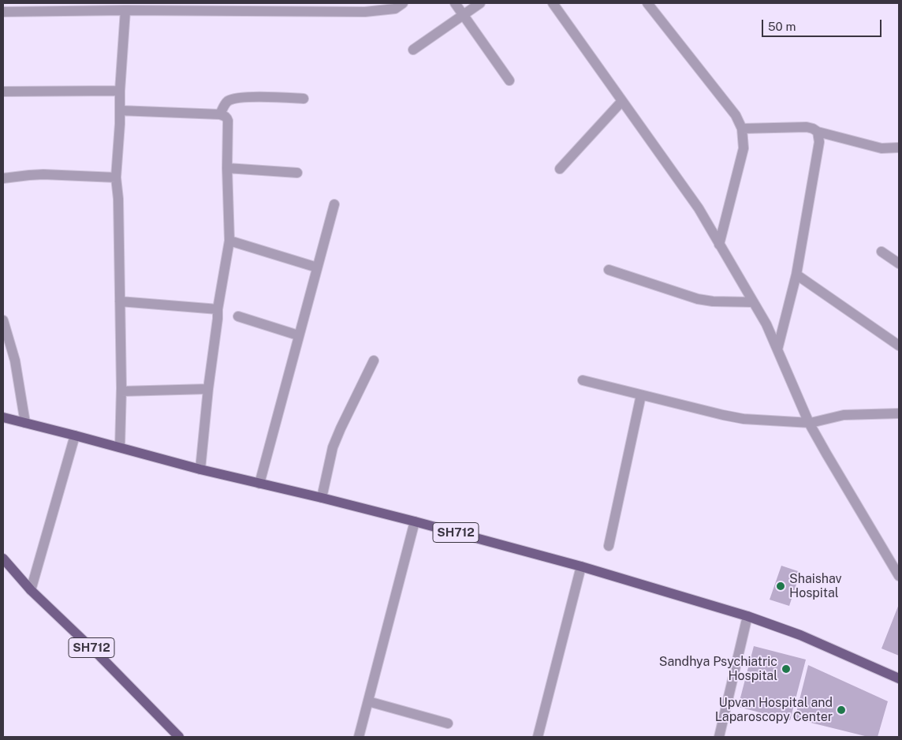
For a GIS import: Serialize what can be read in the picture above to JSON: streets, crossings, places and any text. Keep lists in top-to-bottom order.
{
  "streets": {
    "main road": ["SH712"]
  },
  "places": ["Shaishav Hospital", "Sandhya Psychiatric Hospital", "Upvan Hospital and Laparoscopy Center"],
  "scale_bar": "50 m"
}
